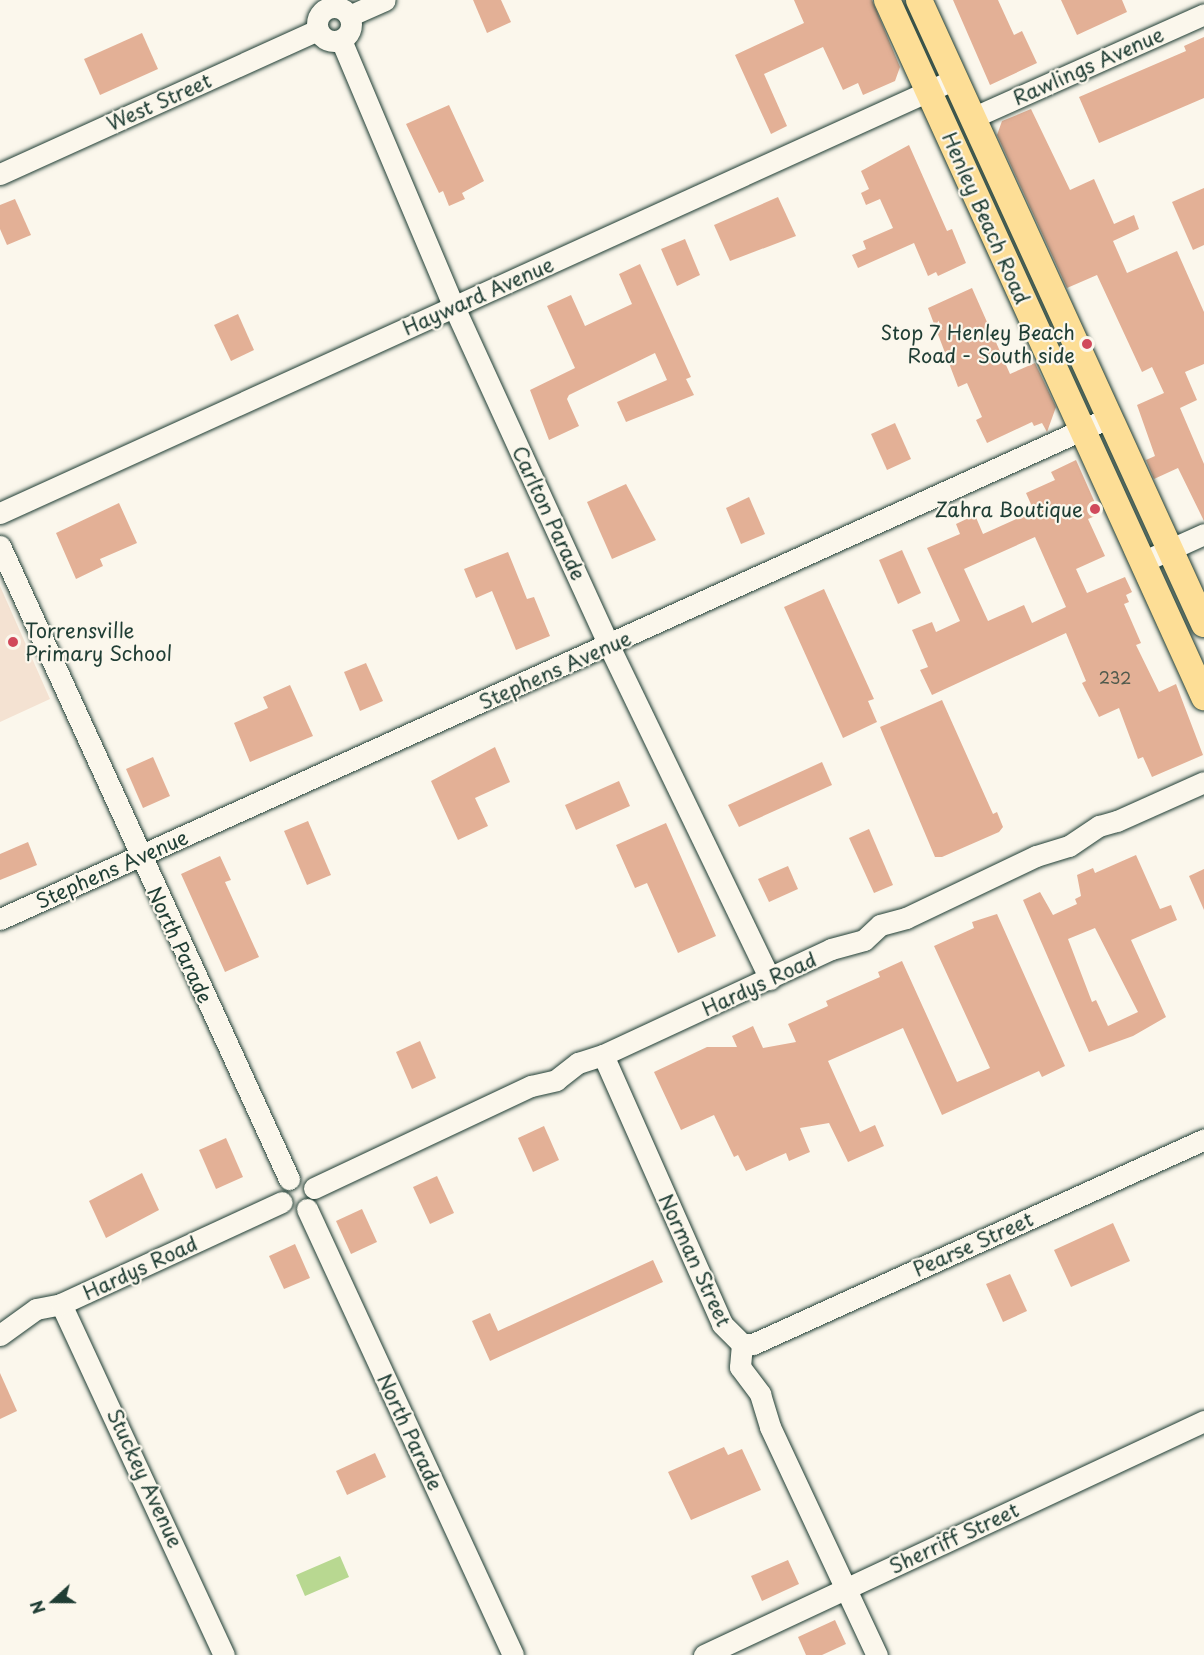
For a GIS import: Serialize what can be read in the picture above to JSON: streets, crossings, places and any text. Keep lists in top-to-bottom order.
{
  "streets": {
    "main road": ["Henley Beach Road"],
    "street": [
      "Rawlings Avenue",
      "West Street",
      "Hayward Avenue",
      "Carlton Parade",
      "Stephens Avenue",
      "North Parade",
      "Hardys Road",
      "Pearse Street",
      "Norman Street",
      "Stuckey Avenue",
      "Sherriff Street"
    ]
  },
  "crossings": [
    ["Rawlings Avenue", "Henley Beach Road"],
    ["West Street", "Carlton Parade"],
    ["Henley Beach Road", "Hayward Avenue"],
    ["Henley Beach Road", "Stephens Avenue"],
    ["Hayward Avenue", "Carlton Parade"],
    ["Carlton Parade", "Stephens Avenue"],
    ["Carlton Parade", "Hardys Road"],
    ["Stephens Avenue", "North Parade"],
    ["North Parade", "Hardys Road"],
    ["Hardys Road", "Norman Street"],
    ["Hardys Road", "Stuckey Avenue"],
    ["Pearse Street", "Norman Street"],
    ["Norman Street", "Sherriff Street"]
  ],
  "places": ["Stop 7 Henley Beach Road - South side", "Zahra Boutique", "Torrensville Primary School"],
  "house_numbers": ["232"],
  "north": "left"
}
